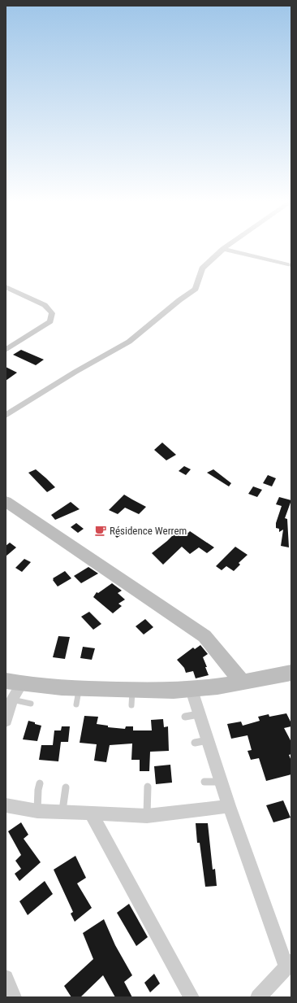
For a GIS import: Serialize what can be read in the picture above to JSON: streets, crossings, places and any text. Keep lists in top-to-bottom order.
{
  "places": {
    "cafe": ["Résidence Werrem"]
  }
}
